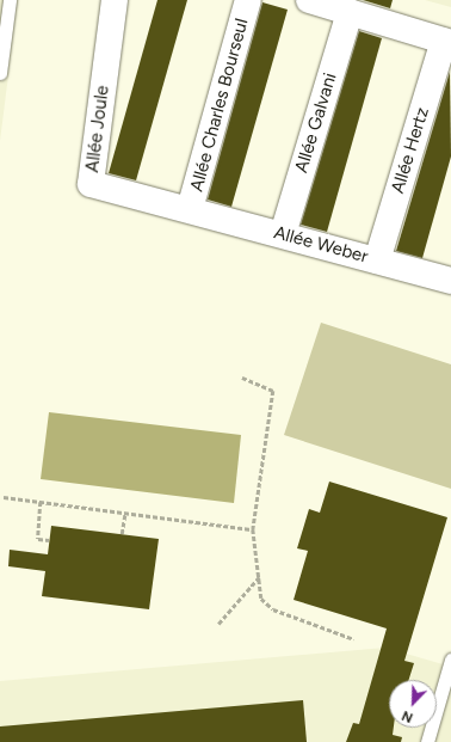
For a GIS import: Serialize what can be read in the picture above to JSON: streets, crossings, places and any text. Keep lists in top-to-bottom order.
{
  "streets": {
    "street": [
      "Allée Charles Bourseul",
      "Allée Galvani",
      "Allée Joule",
      "Allée Hertz",
      "Allée Weber"
    ]
  },
  "crossings": [
    ["Allée Charles Bourseul", "Allée Joule"],
    ["Allée Charles Bourseul", "Allée Weber"],
    ["Allée Galvani", "Allée Weber"],
    ["Allée Joule", "Allée Weber"],
    ["Allée Hertz", "Allée Weber"]
  ],
  "north": "bottom left"
}
